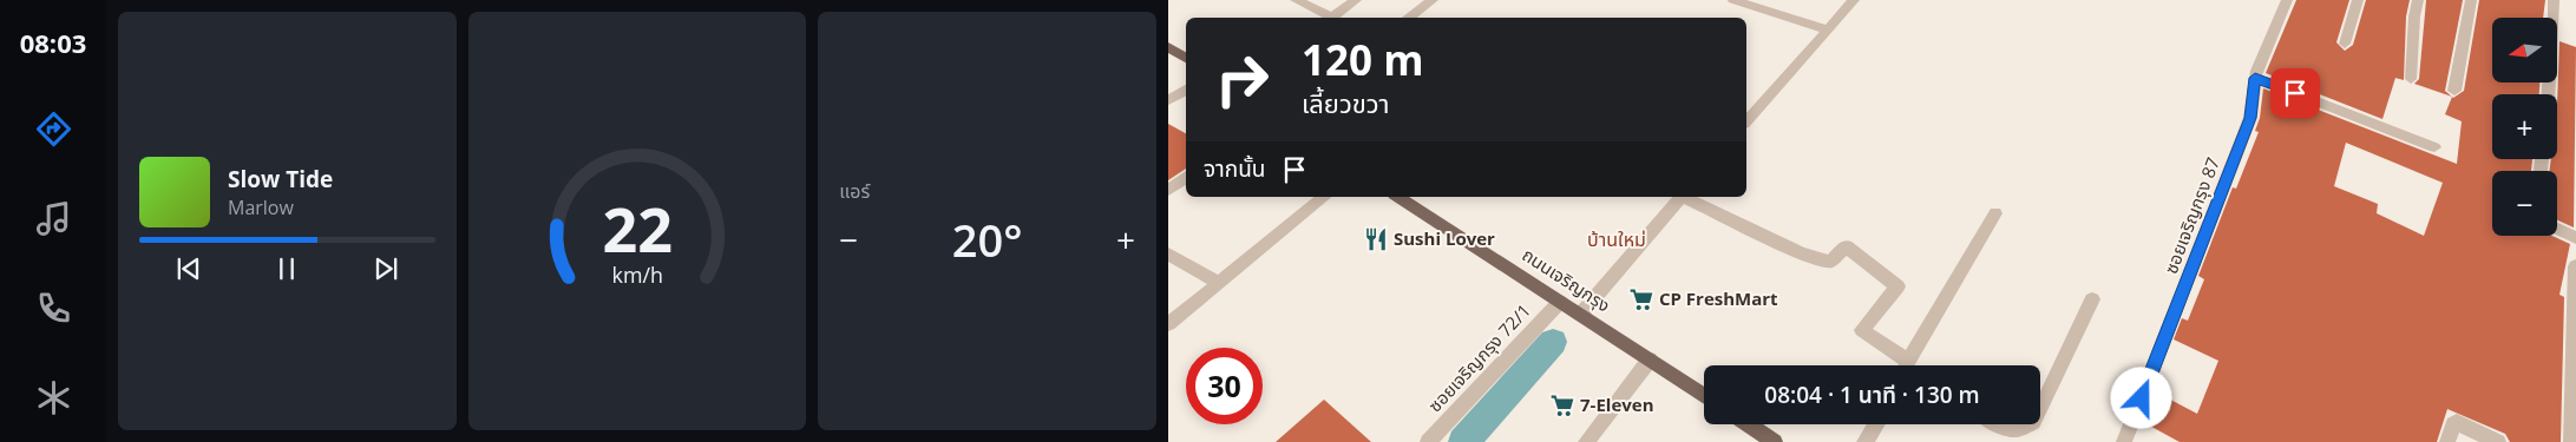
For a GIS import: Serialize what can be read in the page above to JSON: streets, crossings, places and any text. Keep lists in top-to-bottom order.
{
  "streets": {
    "main road": ["ถนนเจริญกรุง"],
    "street": ["ซอยเจริญกรุง 87", "ซอยเจริญกรุง 72/1"]
  },
  "crossings": [
    ["ถนนเจริญกรุง", "ซอยเจริญกรุง 72/1"]
  ],
  "districts": ["บ้านใหม่"],
  "places": {
    "restaurant": ["Sushi Lover"],
    "supermarket": ["CP FreshMart", "7-Eleven"]
  },
  "north": "left",
  "page": {
    "tabs": "08:03",
    "tile": "แอร์",
    "map_buttons": ["+", "−"],
    "turn": ["120 m", "เลี้ยวขวา"],
    "then": "จากนั้น",
    "song": ["Slow Tide", "Marlow"],
    "heat": ["−", "20°", "+"],
    "limit": "30",
    "trip": "08:04 · 1 นาที · 130 m",
    "gauge": ["22", "km/h"]
  }
}
